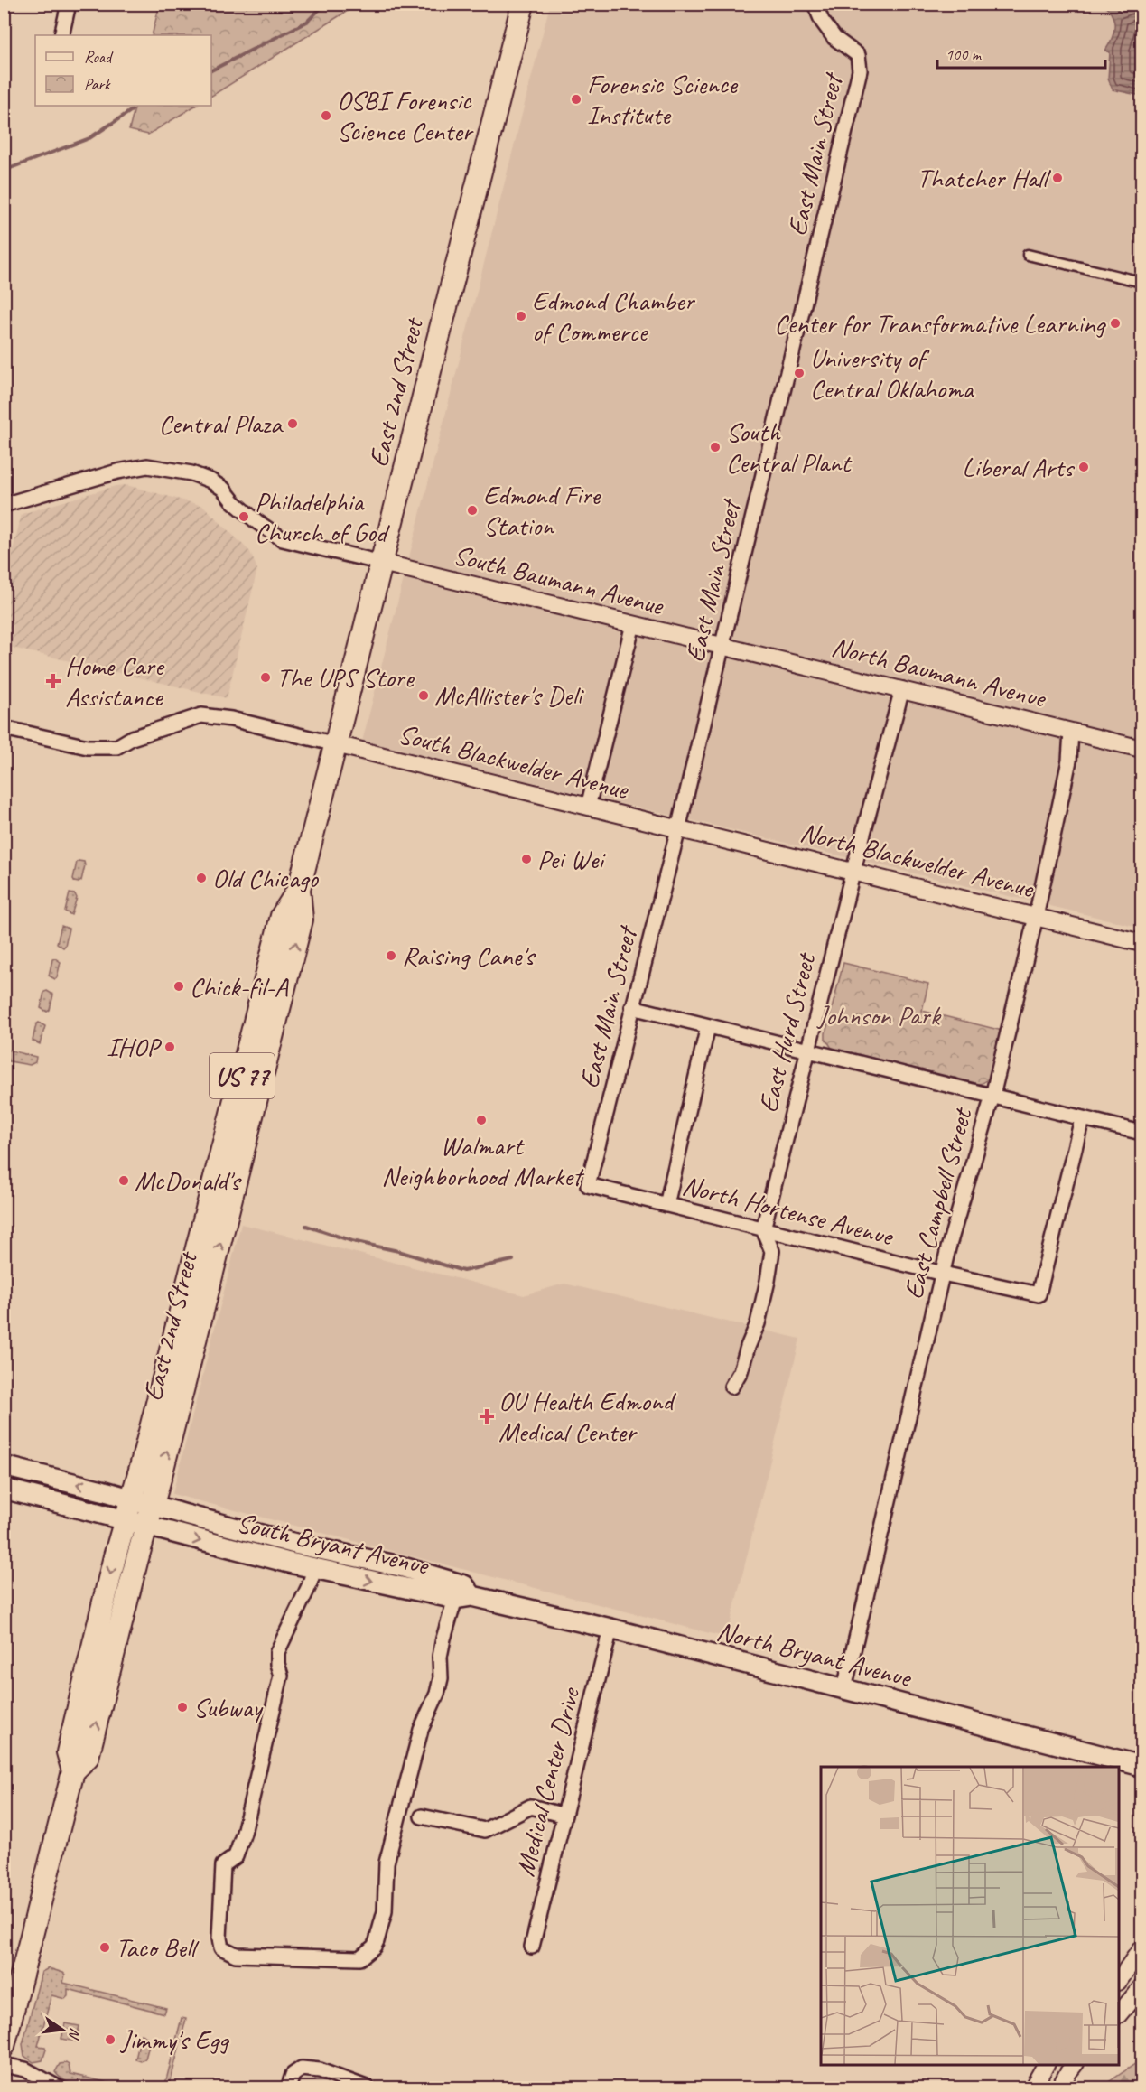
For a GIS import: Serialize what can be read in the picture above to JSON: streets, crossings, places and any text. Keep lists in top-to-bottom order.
{
  "streets": {
    "main road": [
      "East 2nd Street",
      "US 77",
      "South Bryant Avenue",
      "North Bryant Avenue"
    ],
    "street": [
      "East Main Street",
      "South Baumann Avenue",
      "North Baumann Avenue",
      "South Blackwelder Avenue",
      "North Blackwelder Avenue",
      "East Hurd Street",
      "East Campbell Street",
      "North Hortense Avenue",
      "Medical Center Drive"
    ]
  },
  "crossings": [
    ["East Main Street", "South Baumann Avenue"],
    ["East Main Street", "North Baumann Avenue"],
    ["East Main Street", "South Blackwelder Avenue"],
    ["East Main Street", "North Blackwelder Avenue"],
    ["East Main Street", "North Hortense Avenue"],
    ["East 2nd Street", "South Baumann Avenue"],
    ["East 2nd Street", "South Blackwelder Avenue"],
    ["East 2nd Street", "South Bryant Avenue"],
    ["South Baumann Avenue", "North Baumann Avenue"],
    ["North Baumann Avenue", "East Hurd Street"],
    ["North Baumann Avenue", "East Campbell Street"],
    ["South Blackwelder Avenue", "North Blackwelder Avenue"],
    ["North Blackwelder Avenue", "East Hurd Street"],
    ["North Blackwelder Avenue", "East Campbell Street"],
    ["East Hurd Street", "North Hortense Avenue"],
    ["East Campbell Street", "North Hortense Avenue"],
    ["East Campbell Street", "North Bryant Avenue"],
    ["South Bryant Avenue", "North Bryant Avenue"],
    ["North Bryant Avenue", "Medical Center Drive"]
  ],
  "parks": ["Johnson Park"],
  "places": {
    "other": [
      "Forensic Science Institute",
      "OSBI Forensic Science Center",
      "Thatcher Hall",
      "Edmond Chamber of Commerce",
      "Center for Transformative Learning",
      "University of Central Oklahoma",
      "Central Plaza",
      "South Central Plant",
      "Liberal Arts",
      "Edmond Fire Station",
      "Philadelphia Church of God",
      "The UPS Store",
      "McAllister's Deli",
      "Pei Wei",
      "Old Chicago",
      "Raising Cane's",
      "Chick-fil-A",
      "IHOP",
      "Walmart Neighborhood Market",
      "McDonald's",
      "Subway",
      "Taco Bell",
      "Jimmy's Egg"
    ],
    "health": ["Home Care Assistance", "OU Health Edmond Medical Center"]
  },
  "legend": ["Road", "Park"],
  "scale_bar": "100 m",
  "north": "right"
}
